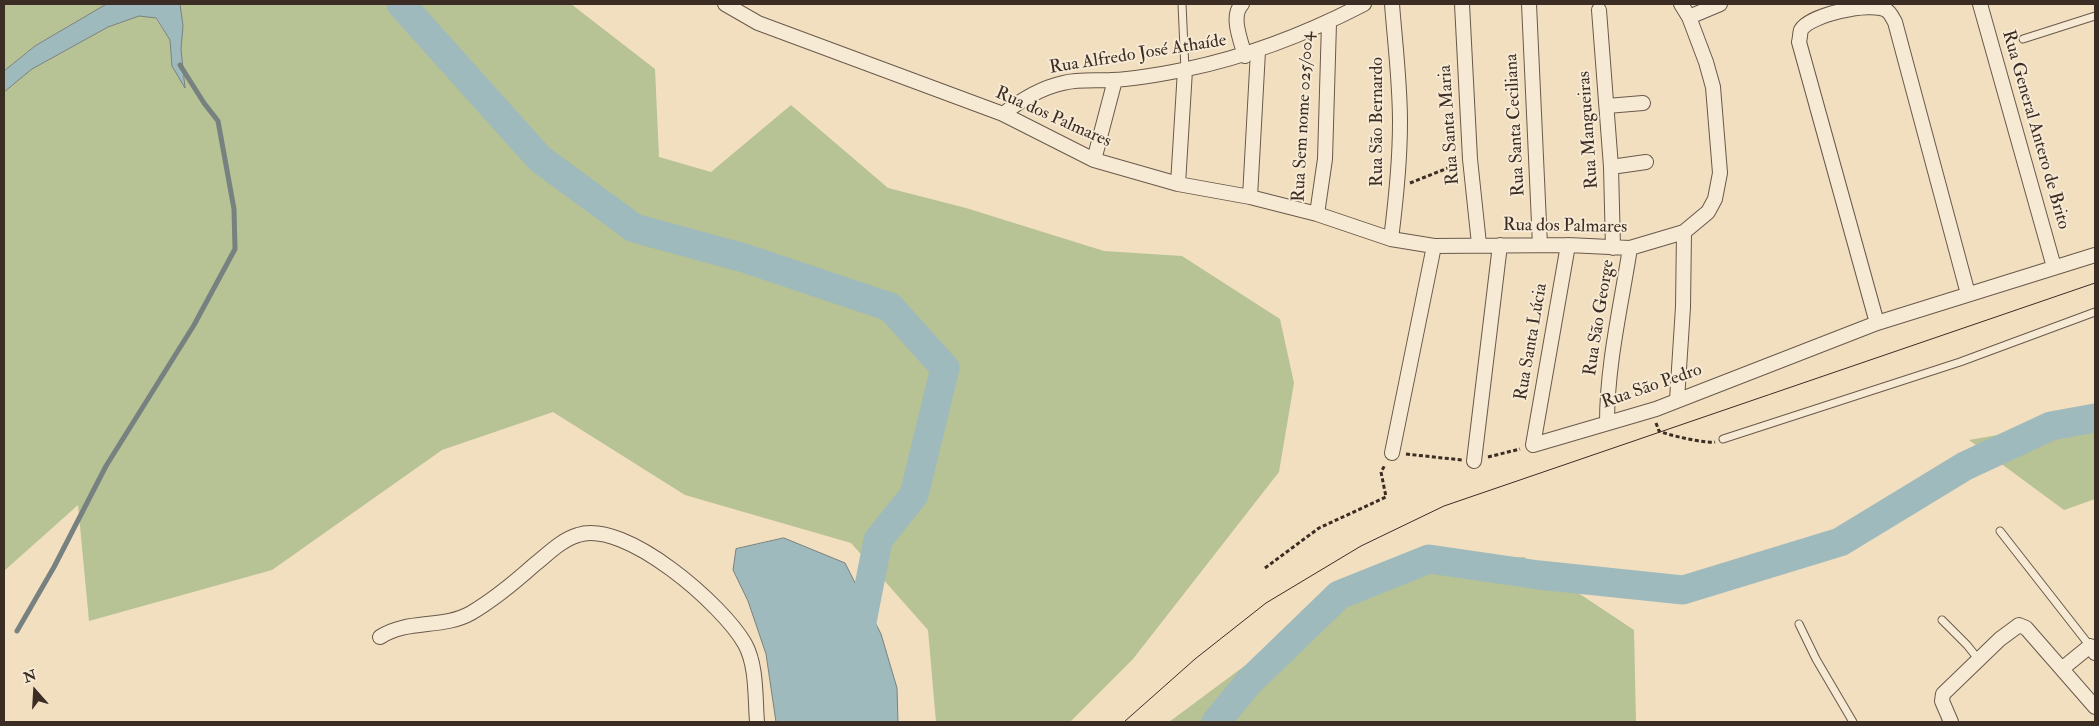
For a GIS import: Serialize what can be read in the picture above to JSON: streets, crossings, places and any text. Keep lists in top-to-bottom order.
{
  "streets": {
    "street": [
      "Rua Alfredo José Athaíde",
      "Rua Sem nome 025/004",
      "Rua dos Palmares",
      "Rua São Bernardo",
      "Rua Santa Maria",
      "Rua Santa Ceciliana",
      "Rua Mangueiras",
      "Rua General Antero de Brito",
      "Rua São George",
      "Rua Santa Lúcia",
      "Rua São Pedro"
    ]
  },
  "crossings": [
    ["Rua Alfredo José Athaíde", "Rua Sem nome 025/004"],
    ["Rua Alfredo José Athaíde", "Rua dos Palmares"],
    ["Rua Sem nome 025/004", "Rua dos Palmares"],
    ["Rua dos Palmares", "Rua São Bernardo"],
    ["Rua dos Palmares", "Rua Santa Maria"],
    ["Rua dos Palmares", "Rua Santa Ceciliana"],
    ["Rua dos Palmares", "Rua Mangueiras"],
    ["Rua dos Palmares", "Rua São George"],
    ["Rua dos Palmares", "Rua Santa Lúcia"],
    ["Rua General Antero de Brito", "Rua São Pedro"],
    ["Rua São George", "Rua São Pedro"],
    ["Rua Santa Lúcia", "Rua São Pedro"]
  ],
  "north": "top"
}
